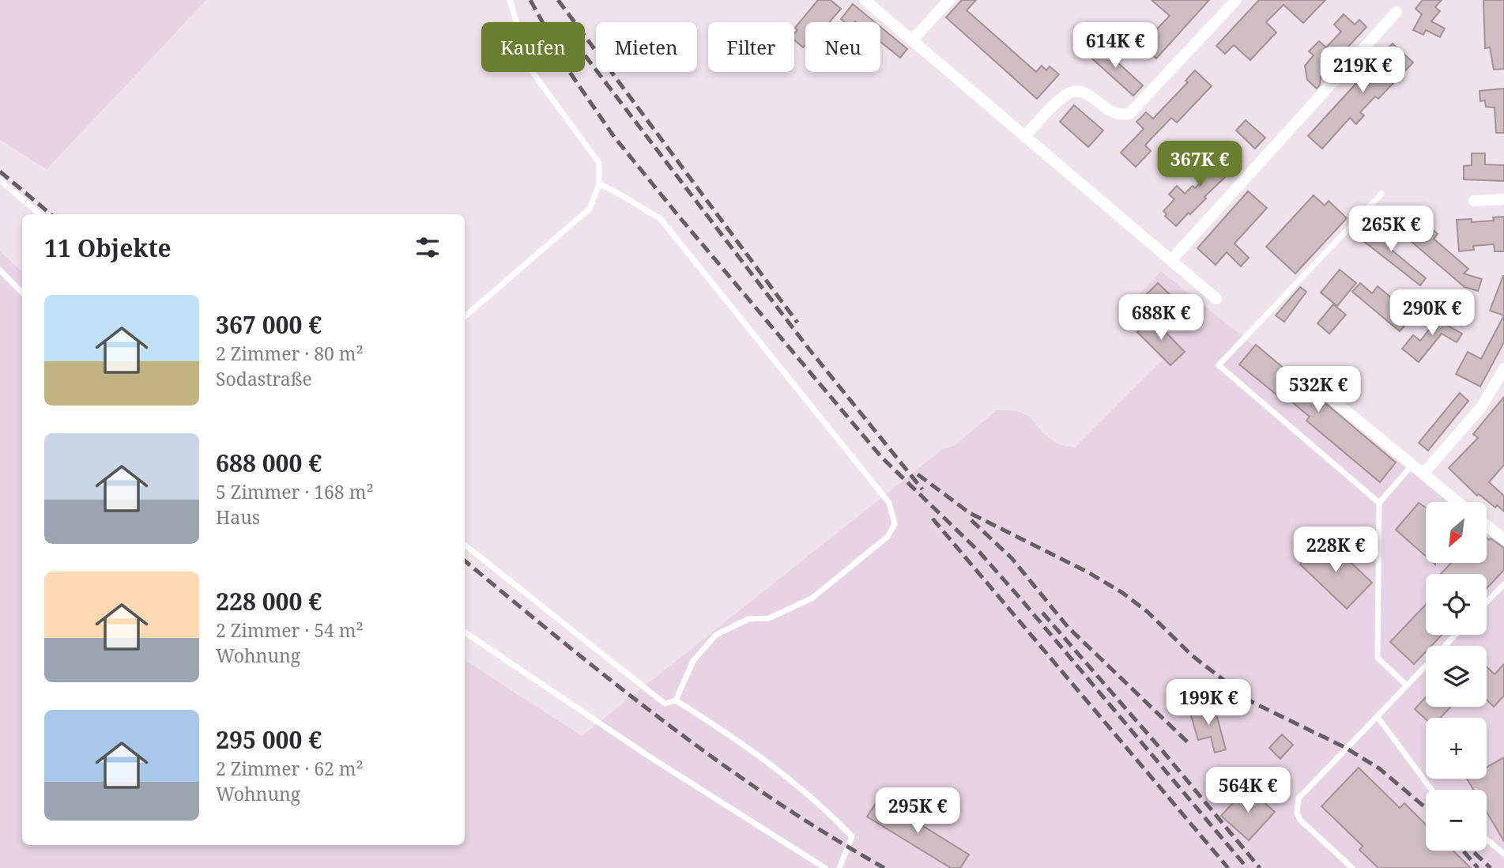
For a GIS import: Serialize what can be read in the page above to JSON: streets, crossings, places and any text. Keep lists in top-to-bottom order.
{
  "north": "bottom left",
  "page": {
    "price": [
      "614K €",
      "219K €",
      "367K €",
      "265K €",
      "290K €",
      "688K €",
      "532K €",
      "228K €",
      "199K €",
      "564K €",
      "295K €"
    ],
    "chip": [
      "Kaufen",
      "Mieten",
      "Filter",
      "Neu"
    ],
    "heading": "11 Objekte",
    "list": [
      {
        "name": "367 000 €",
        "note": "2 Zimmer · 80 m² · Sodastraße"
      },
      {
        "name": "688 000 €",
        "note": "5 Zimmer · 168 m² · Haus"
      },
      {
        "name": "228 000 €",
        "note": "2 Zimmer · 54 m² · Wohnung"
      },
      {
        "name": "295 000 €",
        "note": "2 Zimmer · 62 m² · Wohnung"
      }
    ],
    "map_buttons": ["+", "−"]
  }
}
